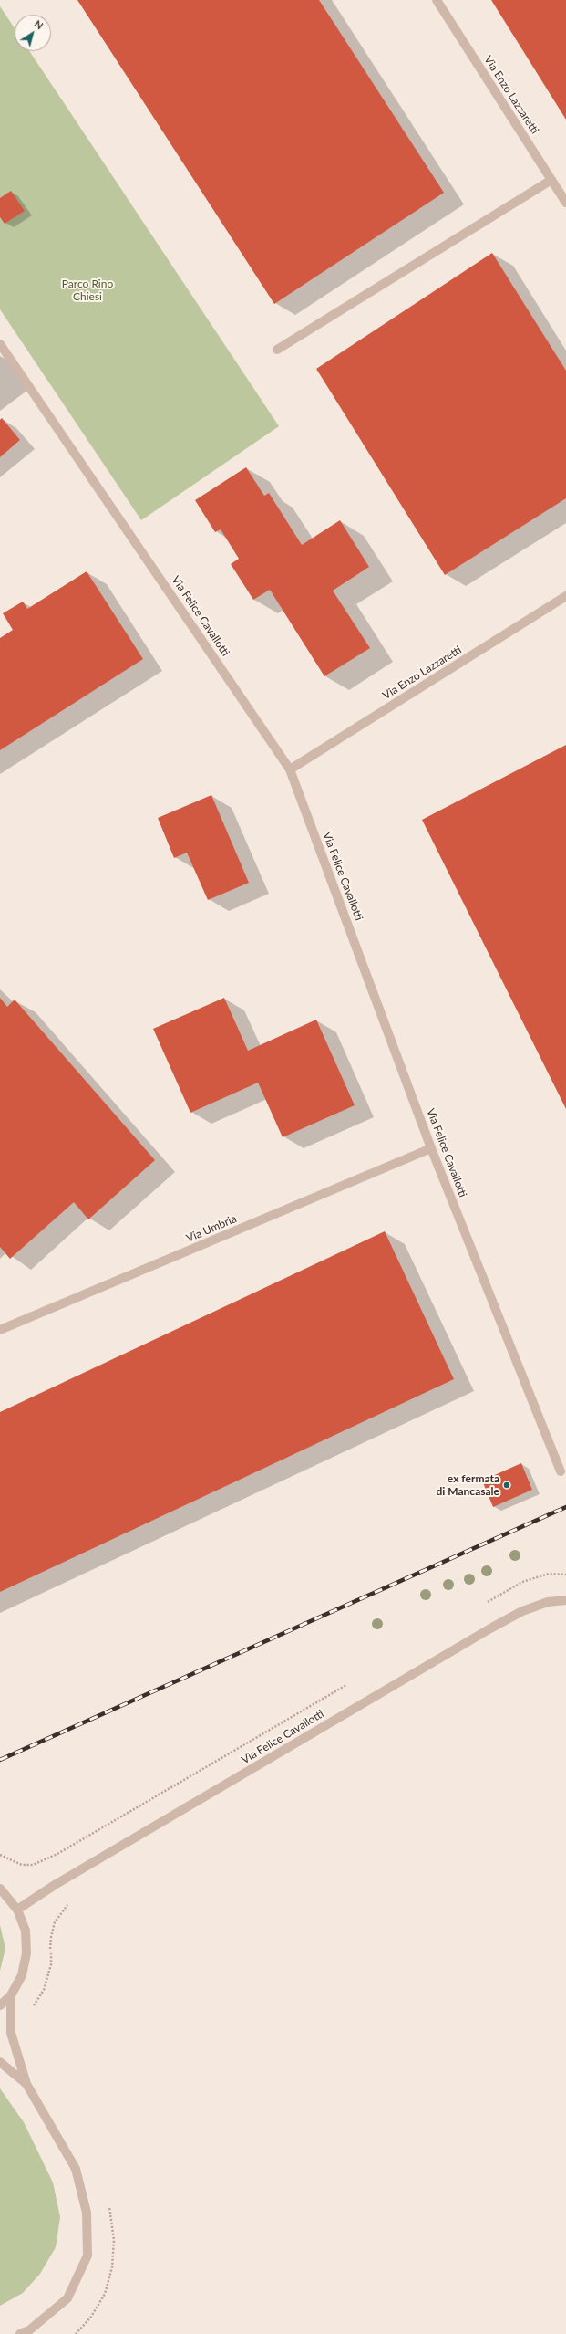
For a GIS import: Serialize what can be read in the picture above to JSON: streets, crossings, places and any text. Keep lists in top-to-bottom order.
{
  "streets": {
    "street": ["Via Enzo Lazzaretti", "Via Felice Cavallotti", "Via Umbria"]
  },
  "crossings": [
    ["Via Enzo Lazzaretti", "Via Felice Cavallotti"],
    ["Via Felice Cavallotti", "Via Umbria"]
  ],
  "parks": ["Parco Rino Chiesi"],
  "places": ["ex fermata di Mancasale"],
  "north": "top right"
}
